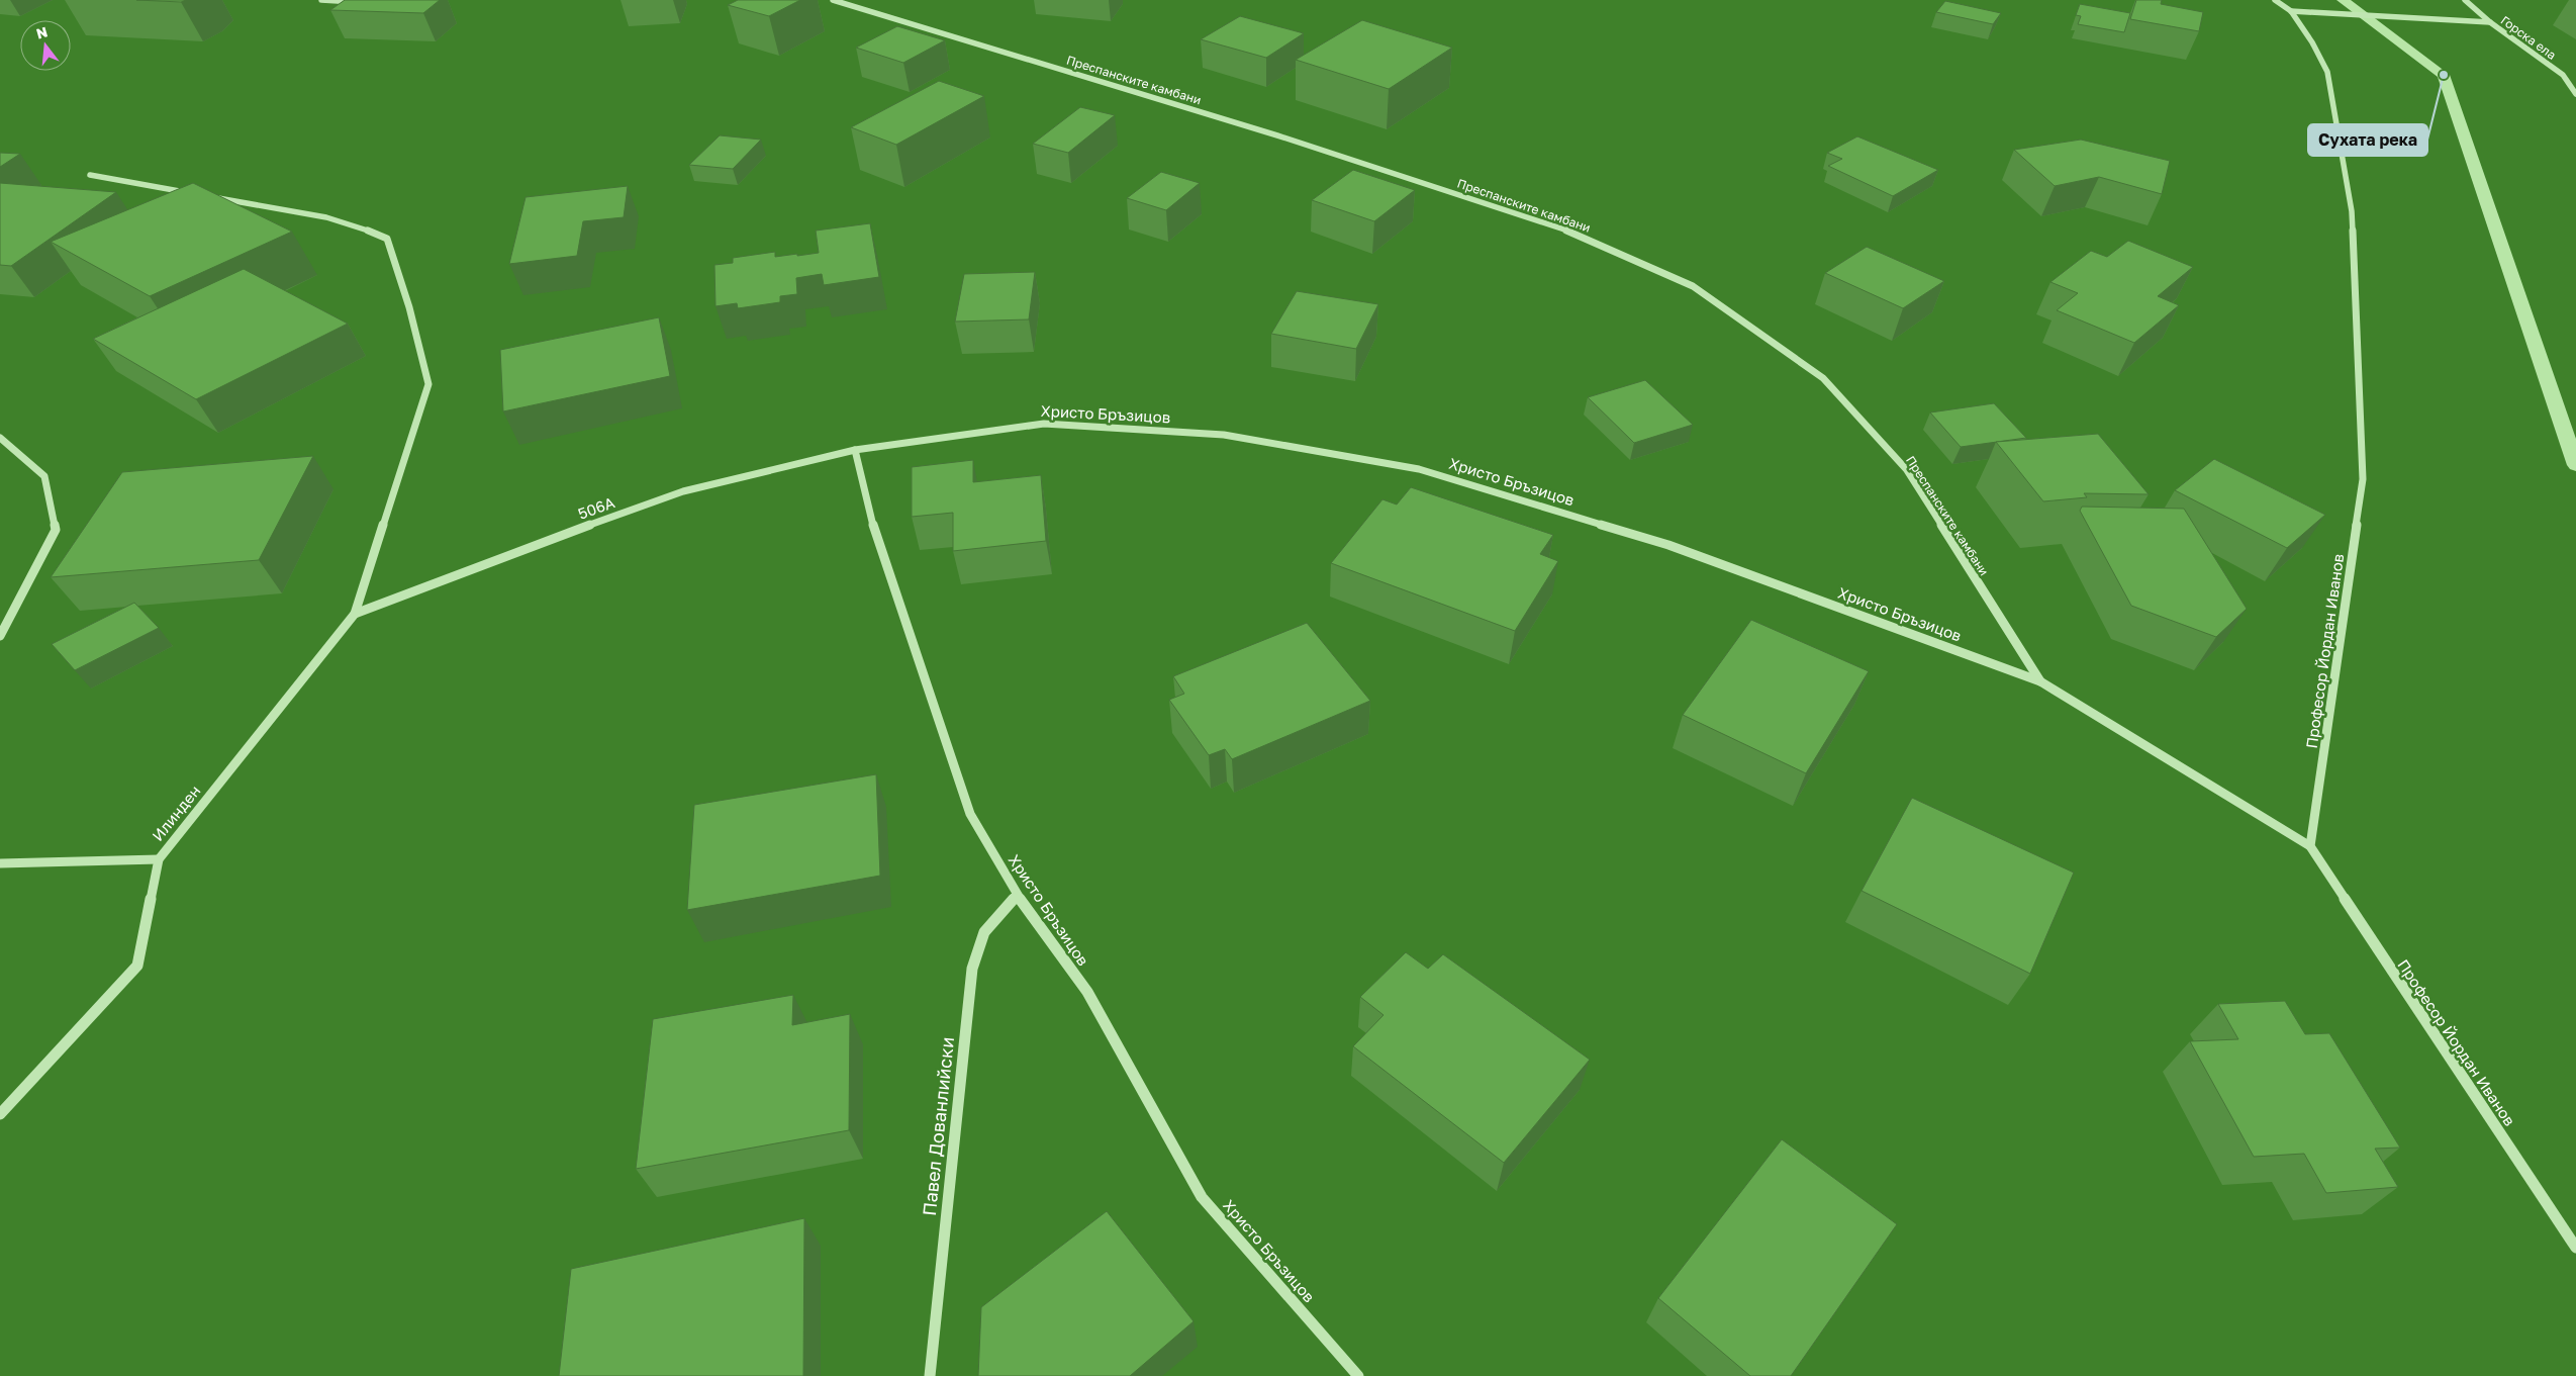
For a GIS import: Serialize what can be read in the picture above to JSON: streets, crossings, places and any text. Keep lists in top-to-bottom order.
{
  "streets": {
    "street": [
      "Горска ела",
      "Преспанските камбани",
      "Христо Бръзицов",
      "506А",
      "Професор Йордан Иванов",
      "Илинден",
      "Павел Дованлийски"
    ]
  },
  "crossings": [
    ["Преспанските камбани", "Христо Бръзицов"],
    ["Христо Бръзицов", "506А"],
    ["Христо Бръзицов", "Професор Йордан Иванов"],
    ["Христо Бръзицов", "Павел Дованлийски"],
    ["506А", "Илинден"]
  ],
  "places": ["Сухата река"],
  "north": "top"
}
